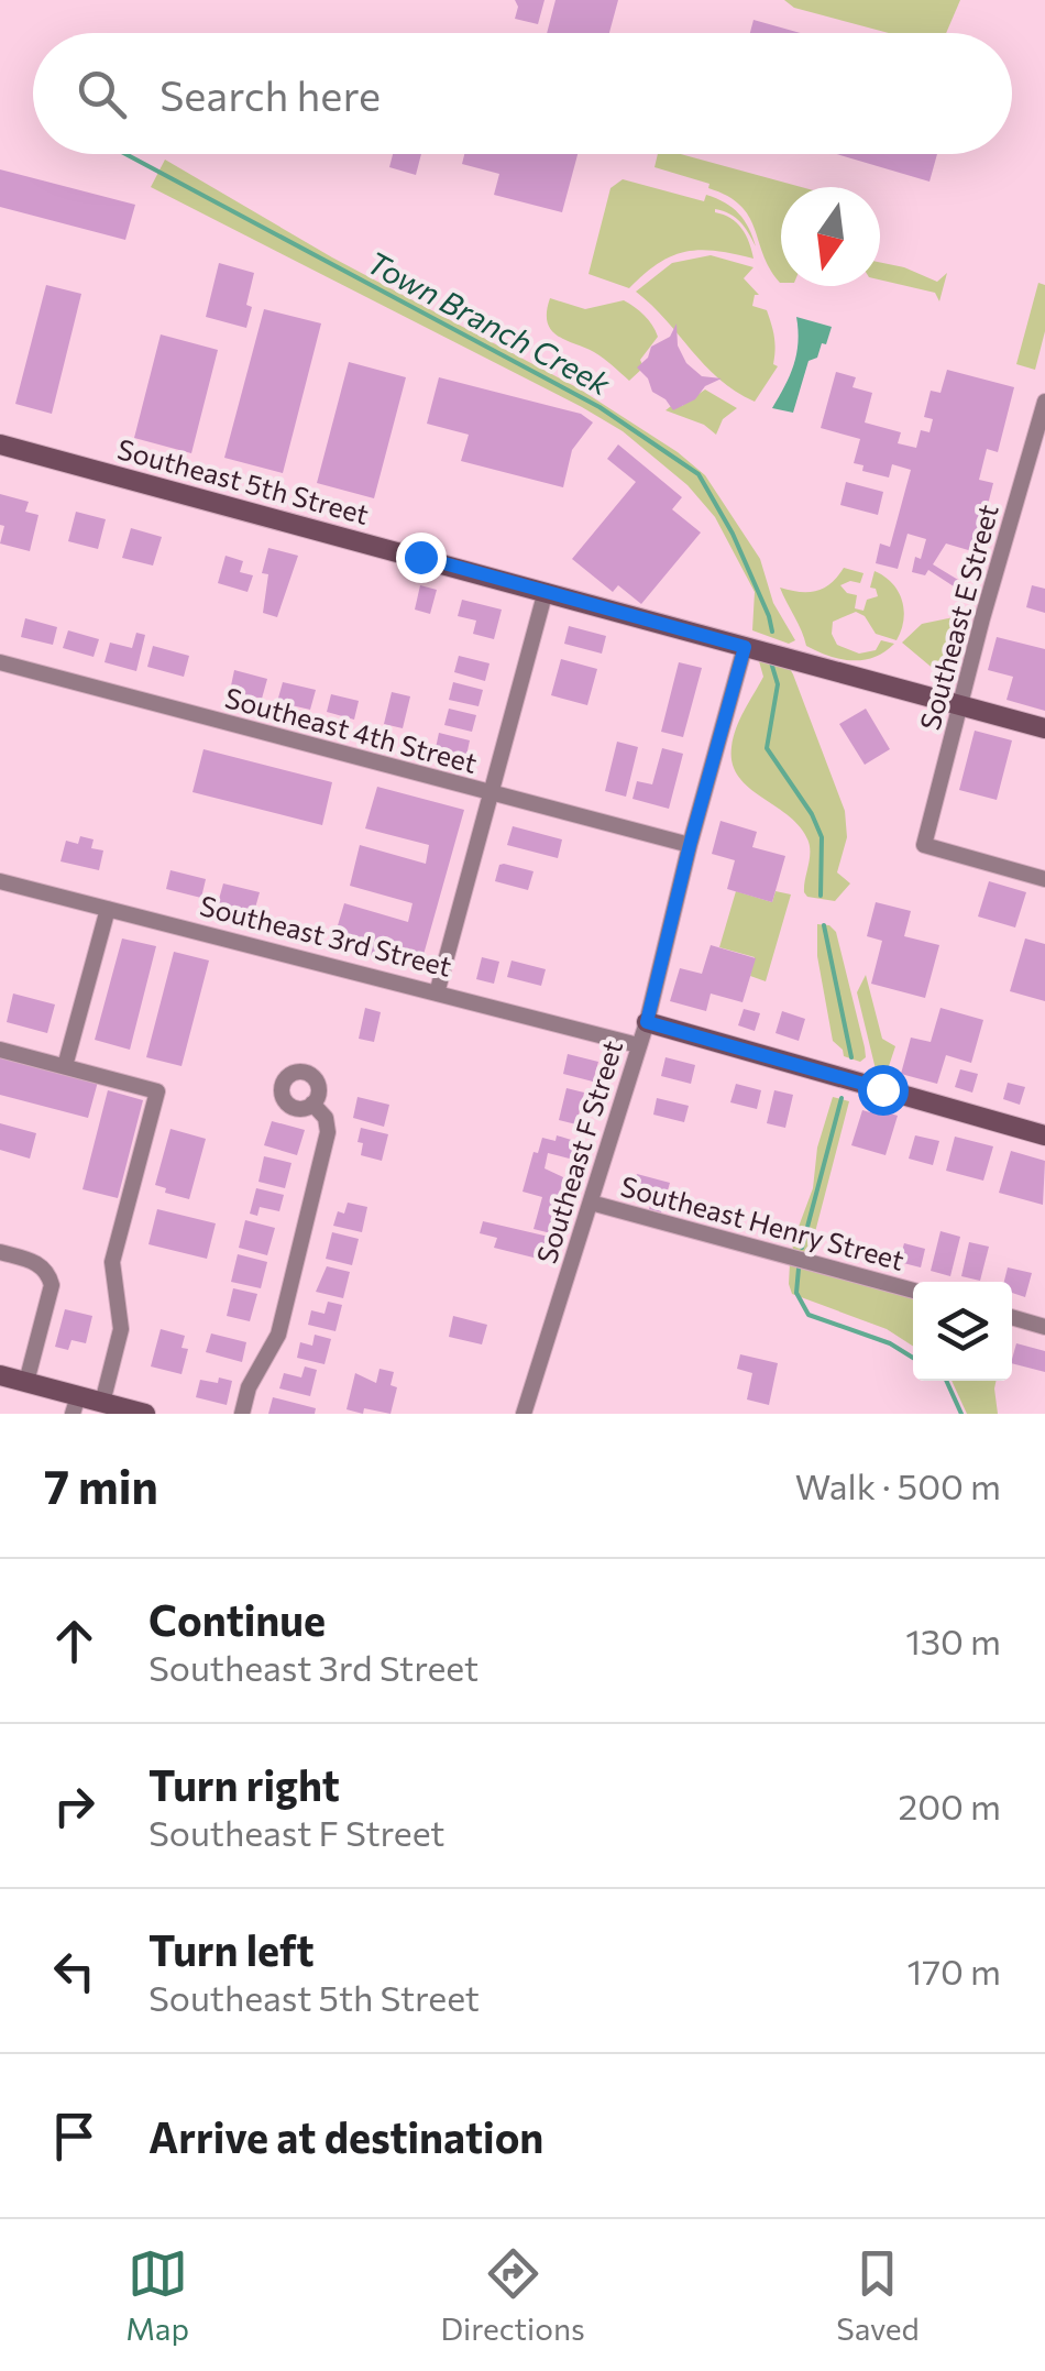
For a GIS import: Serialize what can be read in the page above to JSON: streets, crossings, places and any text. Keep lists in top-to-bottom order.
{
  "streets": {
    "street": [
      "Southeast 5th Street",
      "Southeast E Street",
      "Southeast 4th Street",
      "Southeast 3rd Street",
      "Southeast F Street",
      "Southeast Henry Street"
    ]
  },
  "crossings": [
    ["Southeast 5th Street", "Southeast E Street"],
    ["Southeast 5th Street", "Southeast F Street"],
    ["Southeast 4th Street", "Southeast F Street"],
    ["Southeast 3rd Street", "Southeast F Street"],
    ["Southeast F Street", "Southeast Henry Street"]
  ],
  "water": ["Town Branch Creek"],
  "north": "bottom",
  "page": {
    "search": "Search here",
    "heading": ["7 min", "Walk · 500 m"],
    "list": [
      ["Continue", "Southeast 3rd Street", "130 m"],
      ["Turn right", "Southeast F Street", "200 m"],
      ["Turn left", "Southeast 5th Street", "170 m"],
      "Arrive at destination"
    ],
    "nav": ["Map", "Directions", "Saved"]
  }
}
